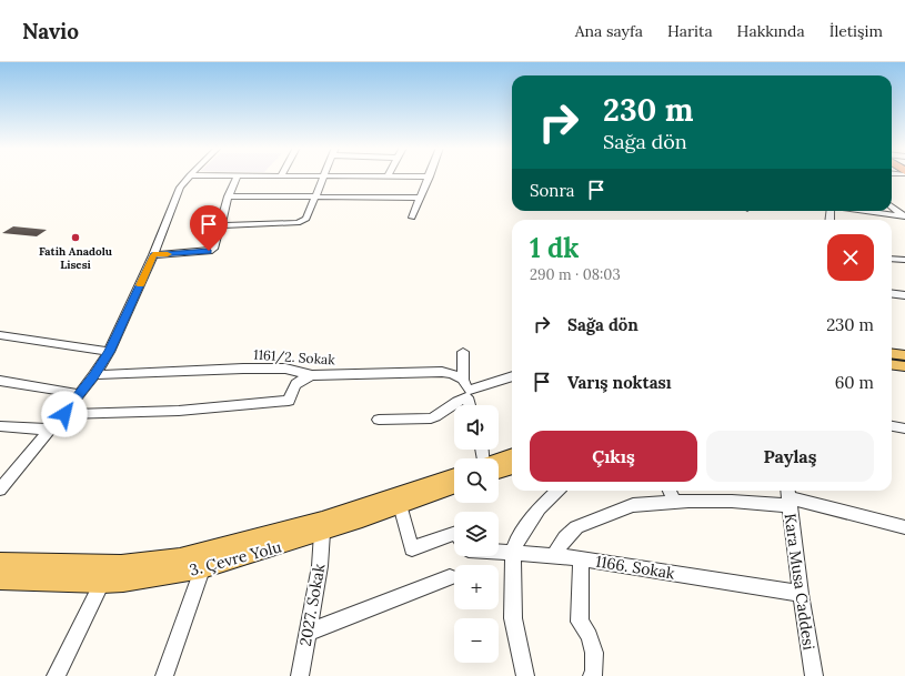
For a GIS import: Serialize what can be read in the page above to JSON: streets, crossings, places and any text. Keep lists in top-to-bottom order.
{
  "streets": {
    "main road": ["3. Çevre Yolu"],
    "street": [
      "1161/2. Sokak",
      "1166. Sokak",
      "Kara Musa Caddesi",
      "2027. Sokak"
    ]
  },
  "crossings": [
    ["3. Çevre Yolu", "1166. Sokak"],
    ["3. Çevre Yolu", "2027. Sokak"],
    ["1166. Sokak", "Kara Musa Caddesi"]
  ],
  "places": ["Fatih Anadolu Lisesi"],
  "page": {
    "header": "Navio",
    "nav": [
      "Ana sayfa",
      "Harita",
      "Hakkında",
      "İletişim"
    ],
    "turn": ["230 m", "Sağa dön"],
    "then": "Sonra",
    "heading": ["1 dk", "290 m · 08:03"],
    "list": [
      {
        "name": "Sağa dön",
        "value": "230 m"
      },
      {
        "name": "Varış noktası",
        "value": "60 m"
      }
    ],
    "map_buttons": ["+", "−"],
    "buttons": ["Çıkış", "Paylaş"]
  }
}
